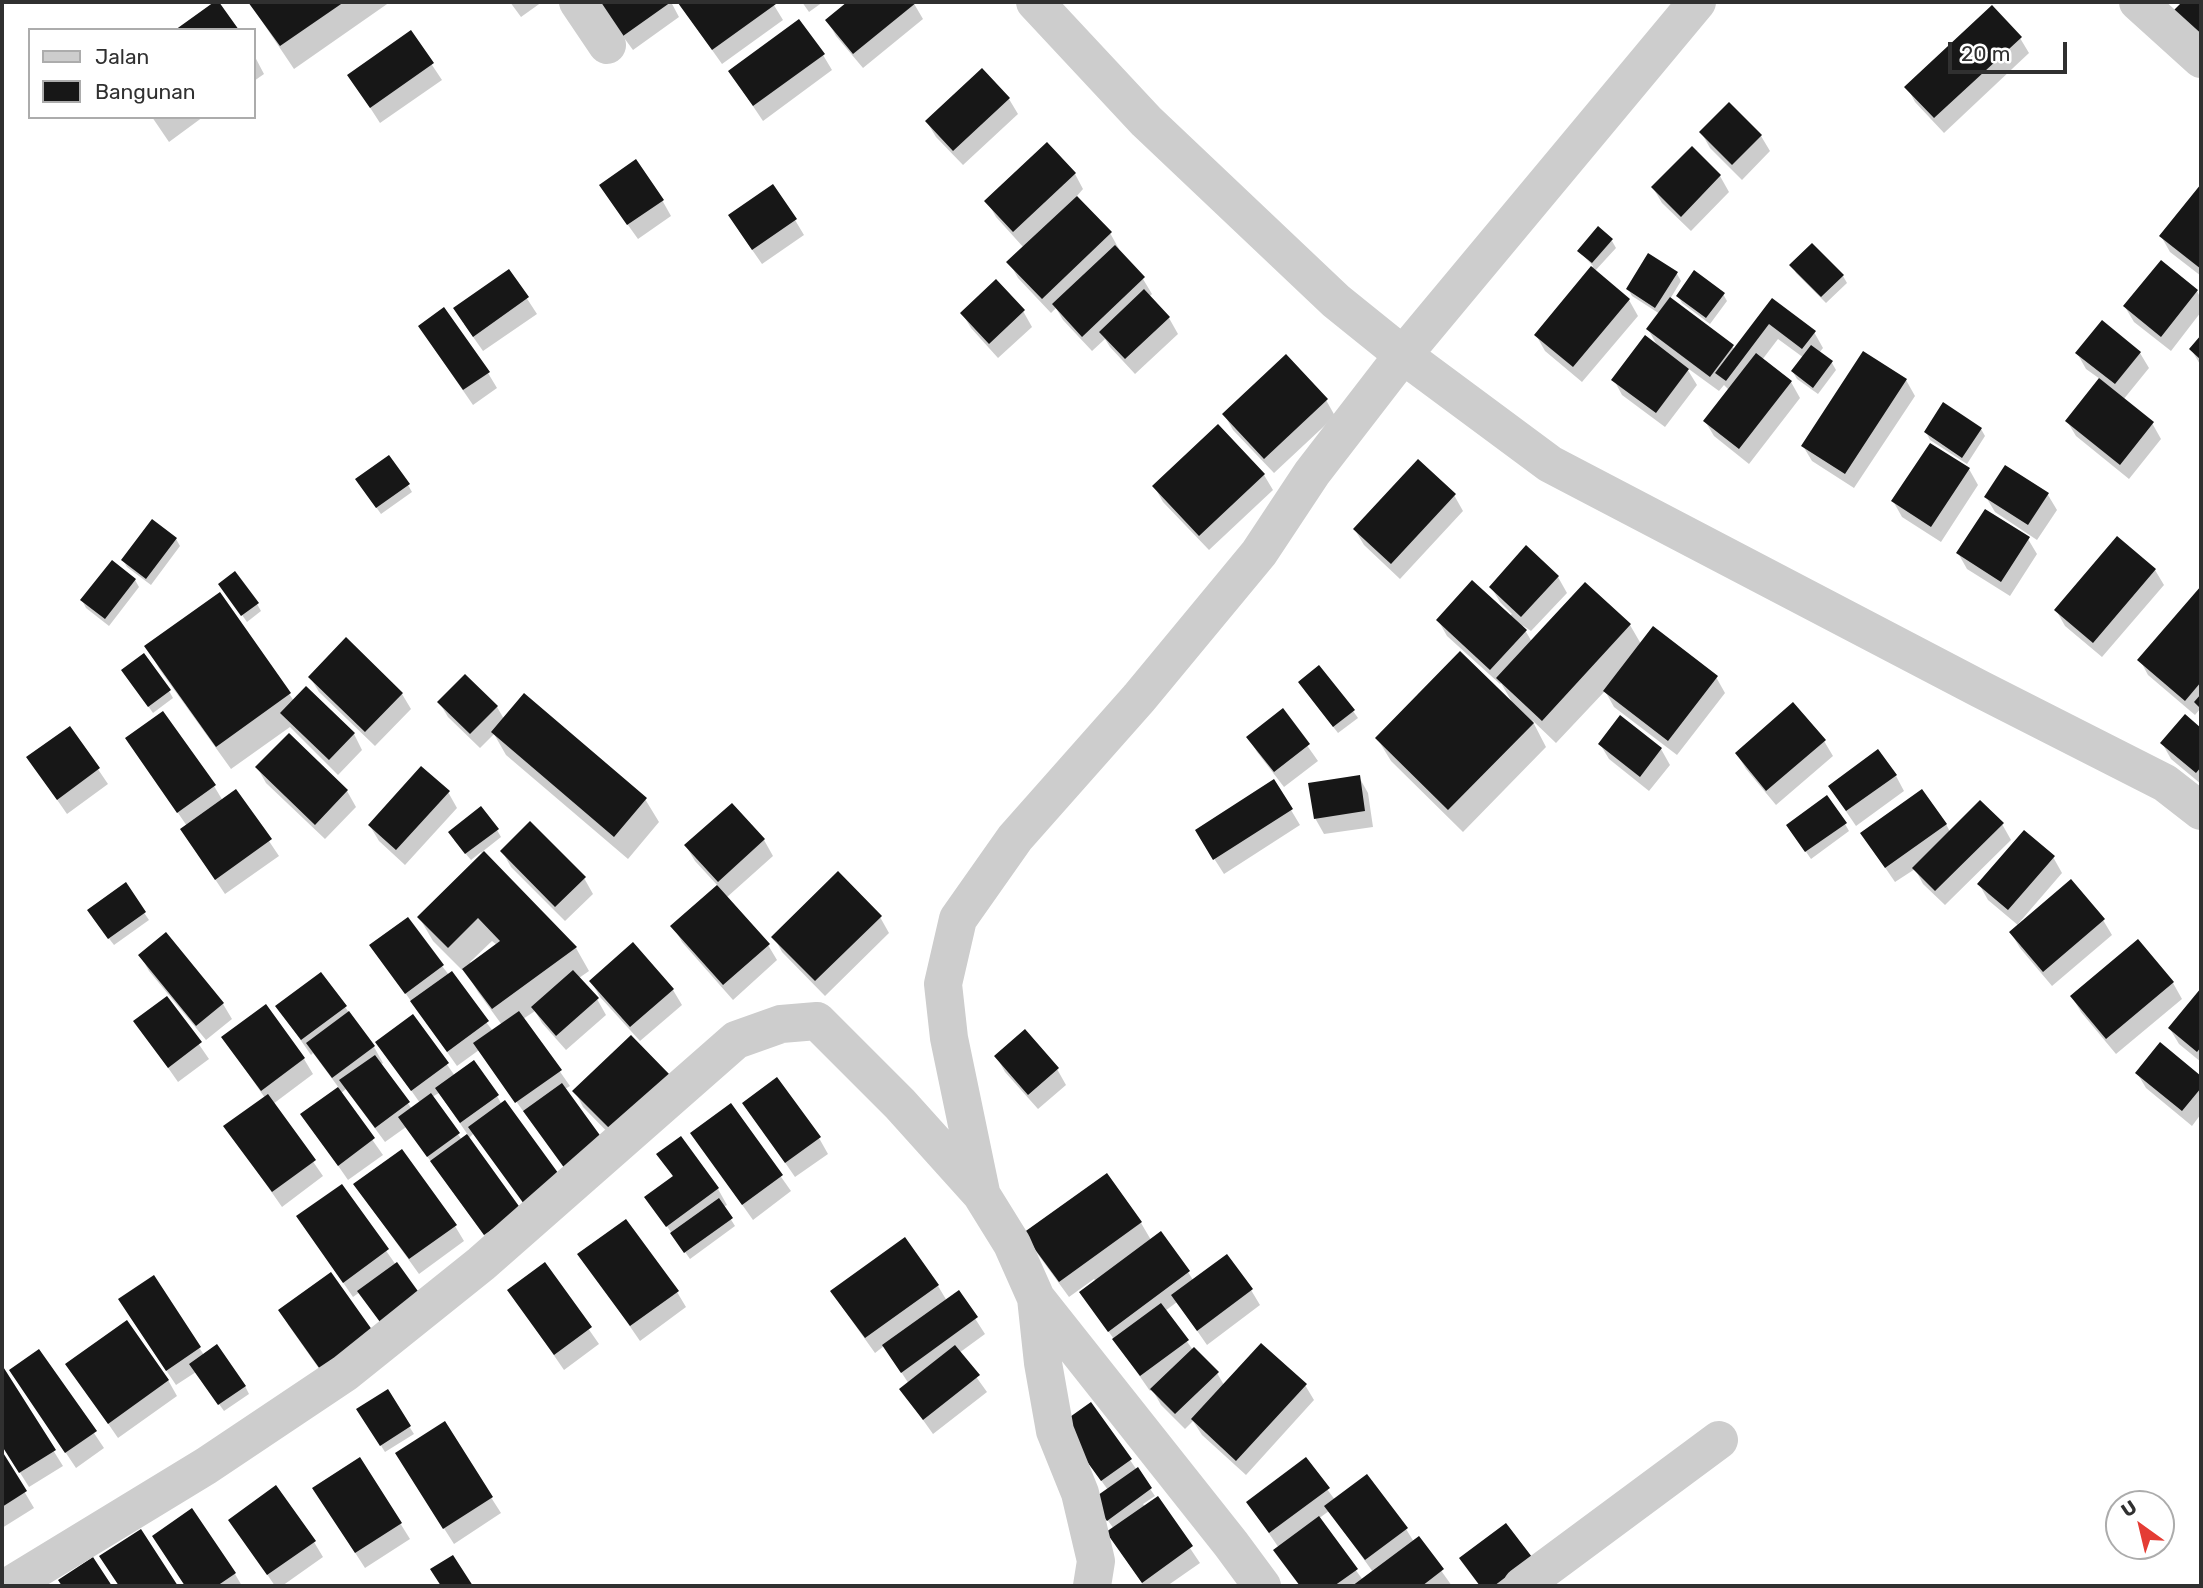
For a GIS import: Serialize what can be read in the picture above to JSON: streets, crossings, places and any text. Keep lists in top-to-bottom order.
{
  "legend": ["Jalan", "Bangunan"],
  "scale_bar": "20 m",
  "north": "top left"
}
